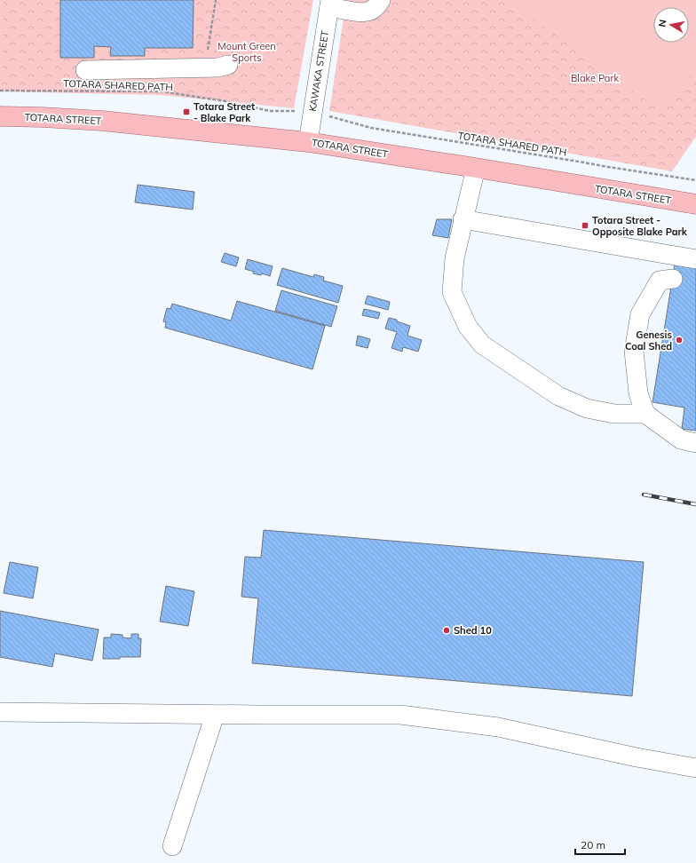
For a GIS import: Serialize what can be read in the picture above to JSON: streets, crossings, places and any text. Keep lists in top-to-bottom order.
{
  "streets": {
    "main road": ["TOTARA STREET"],
    "street": ["KAWAKA STREET"],
    "path": ["TOTARA SHARED PATH"]
  },
  "crossings": [
    ["KAWAKA STREET", "TOTARA STREET"]
  ],
  "parks": ["Mount Green Sports", "Blake Park"],
  "places": {
    "transit": ["Totara Street - Blake Park", "Totara Street - Opposite Blake Park"],
    "other": ["Genesis Coal Shed", "Shed 10"]
  },
  "scale_bar": "20 m",
  "north": "left"
}
